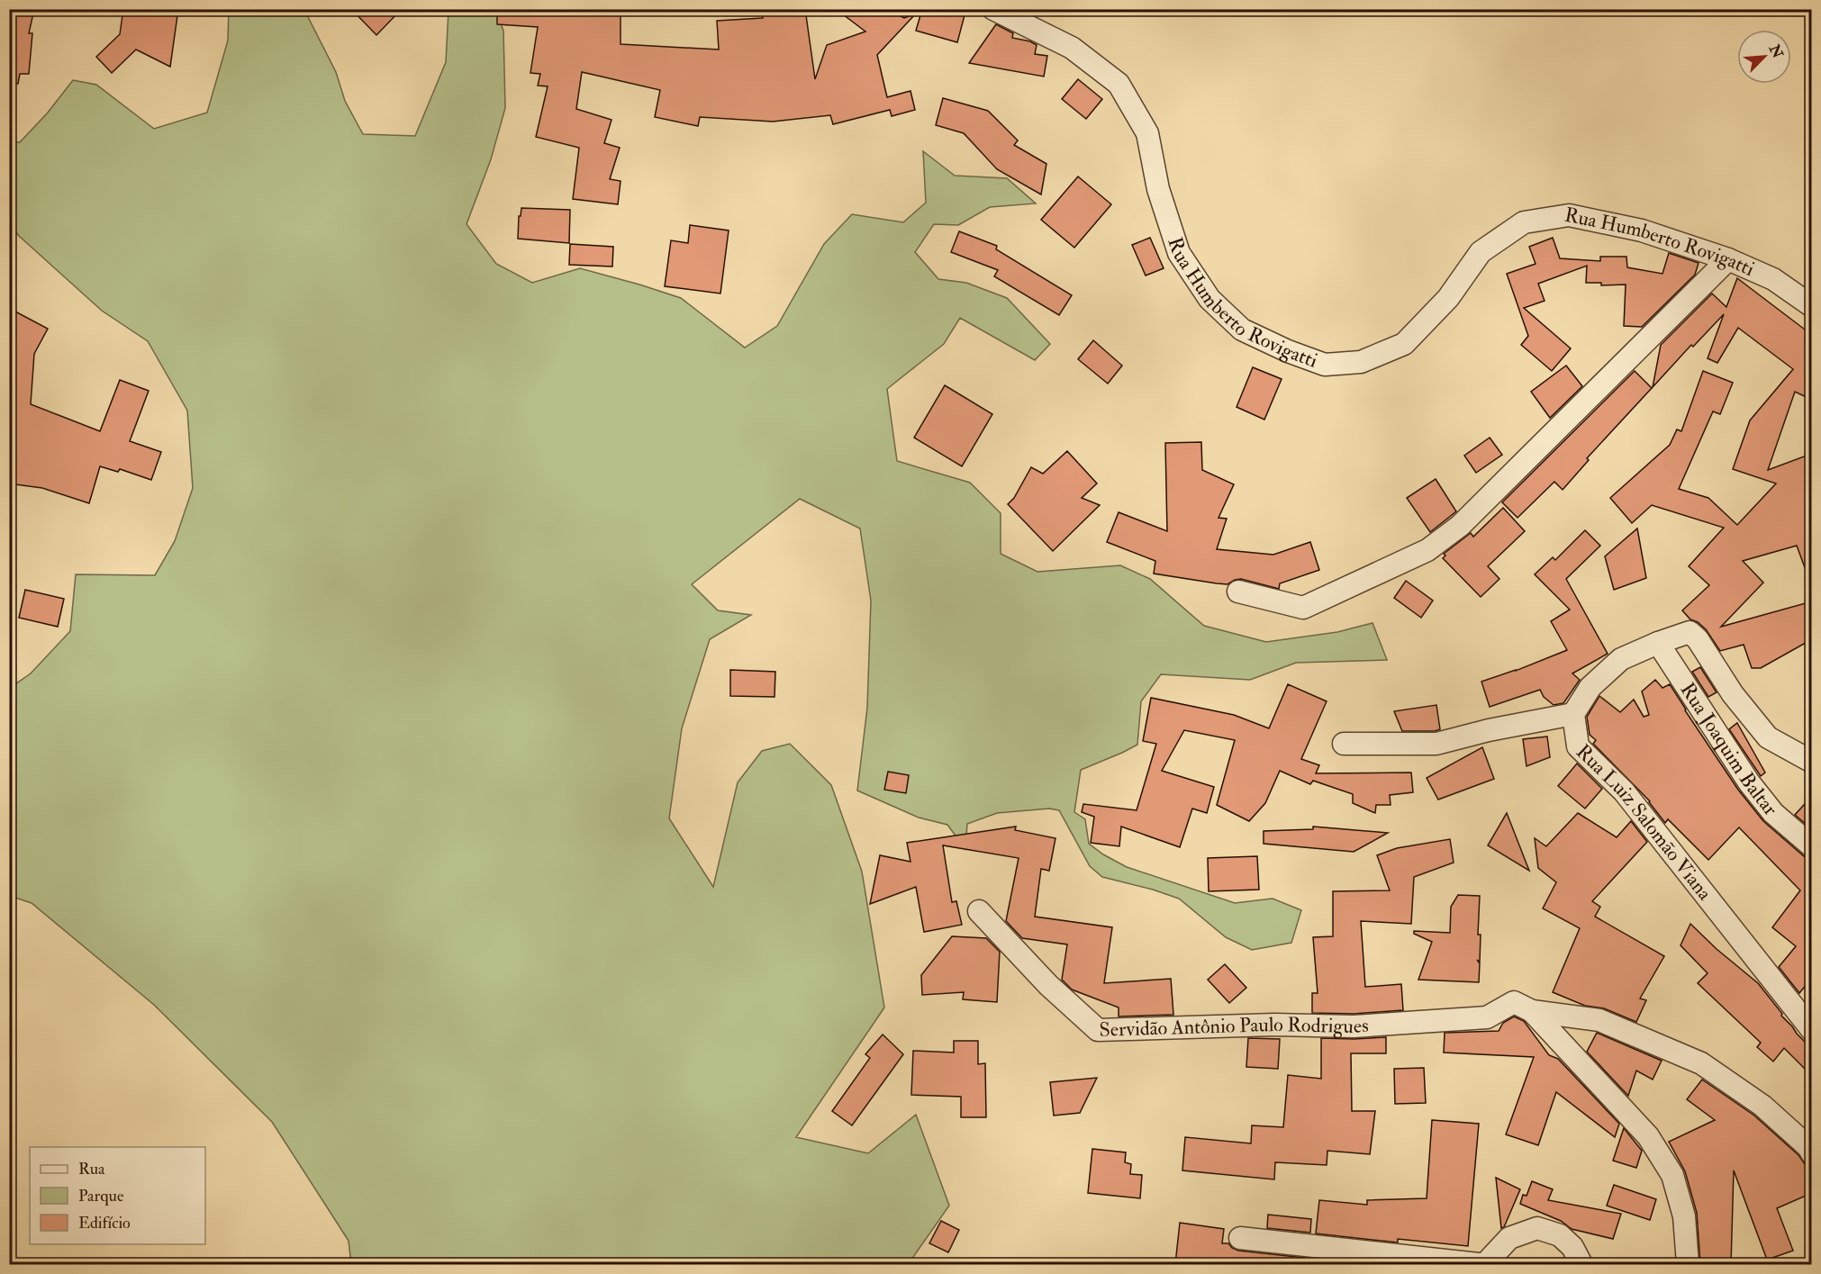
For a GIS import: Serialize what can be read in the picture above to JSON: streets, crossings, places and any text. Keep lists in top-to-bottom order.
{
  "streets": {
    "street": [
      "Rua Humberto Rovigatti",
      "Rua Joaquim Baltar",
      "Rua Luiz Salomão Viana",
      "Servidão Antônio Paulo Rodrigues"
    ]
  },
  "legend": ["Rua", "Parque", "Edifício"],
  "north": "top right"
}
